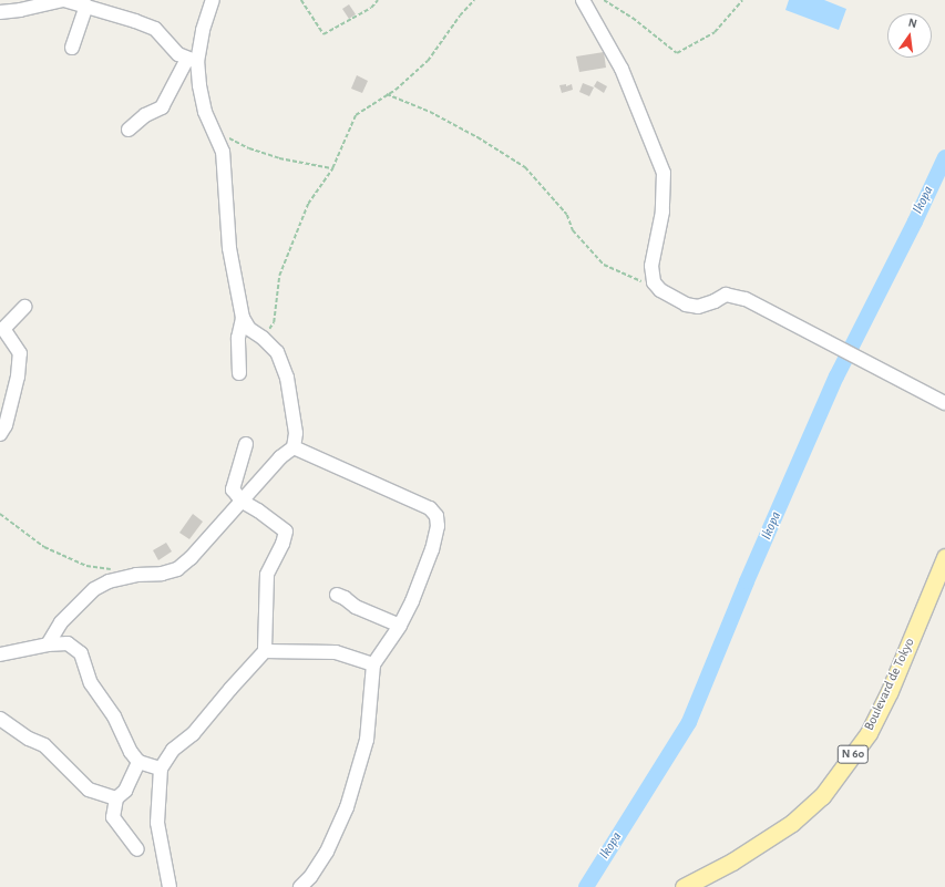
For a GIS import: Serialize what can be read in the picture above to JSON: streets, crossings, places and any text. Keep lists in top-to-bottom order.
{
  "streets": {
    "main road": ["Boulevard de Tokyo", "N 60"]
  },
  "water": ["Ikopa"],
  "north": "top"
}
